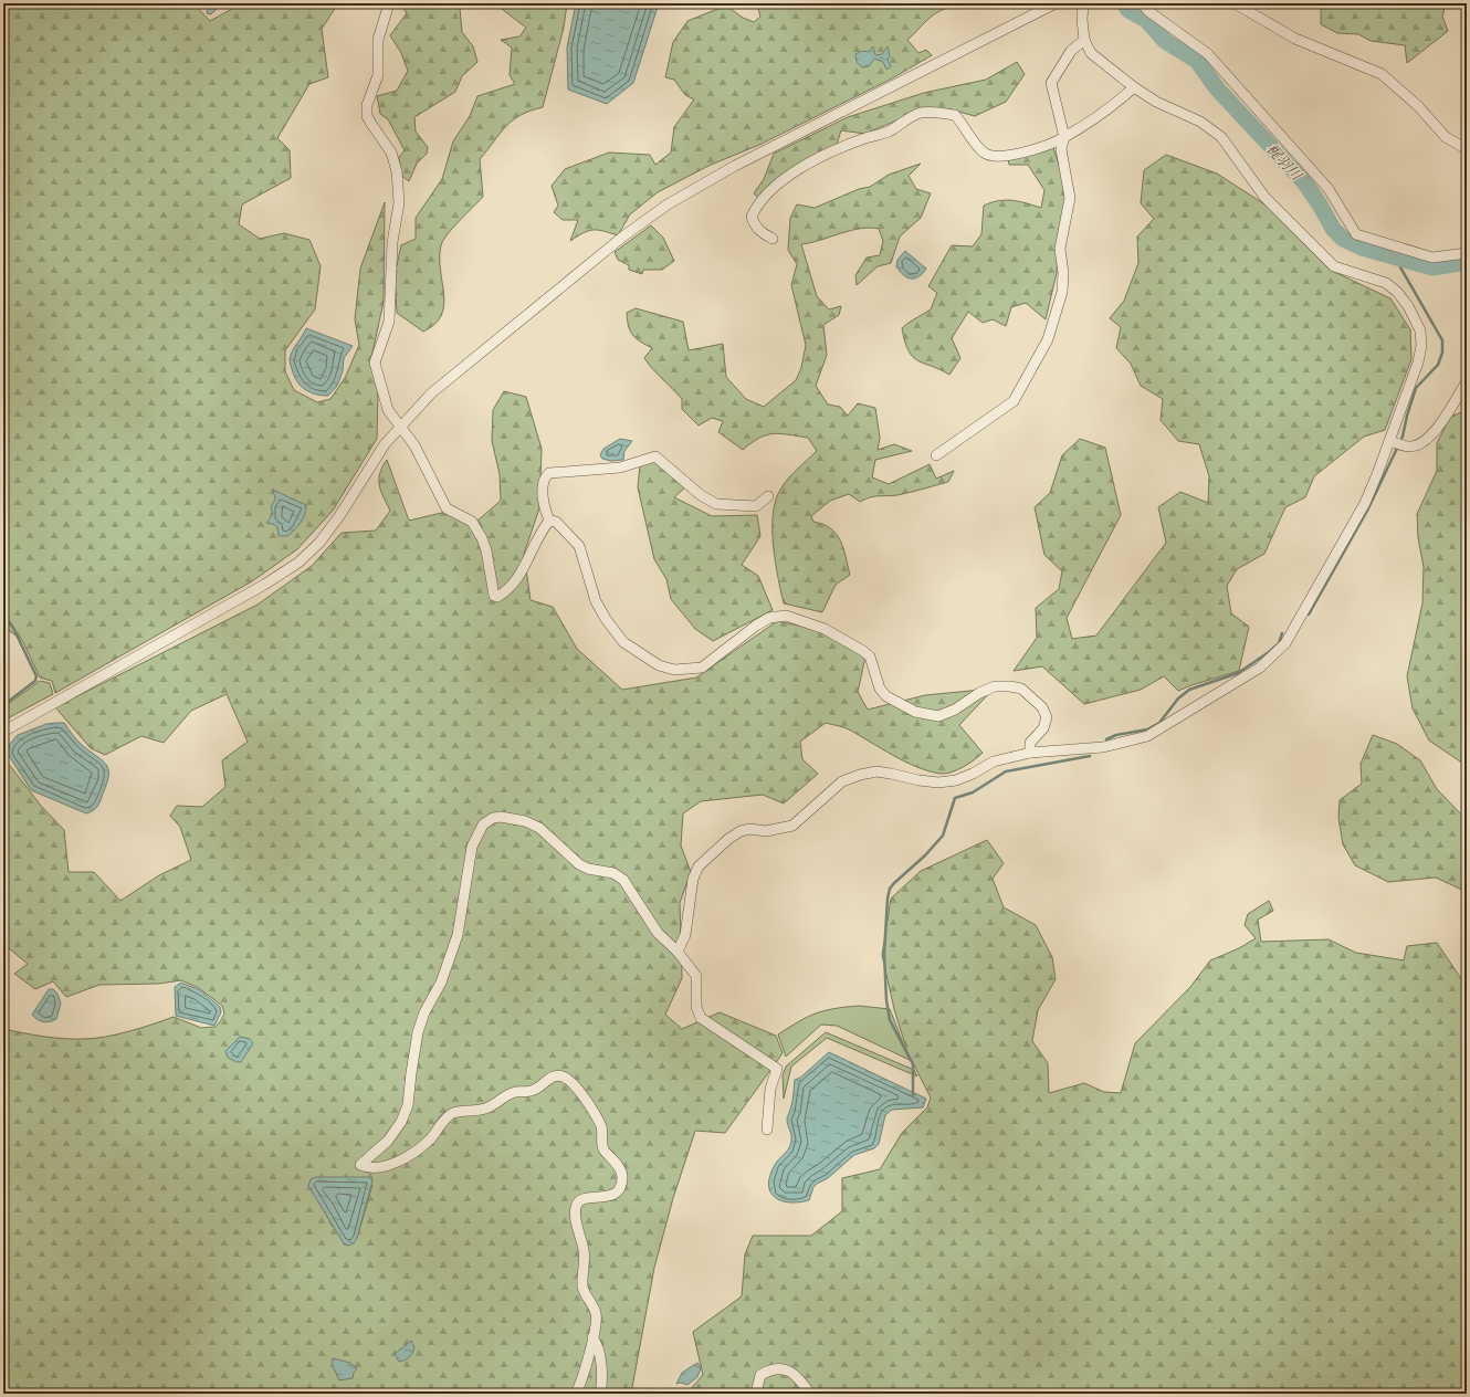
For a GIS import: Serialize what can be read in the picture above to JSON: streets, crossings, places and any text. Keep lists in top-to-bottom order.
{
  "water": ["梶羽川"]
}
